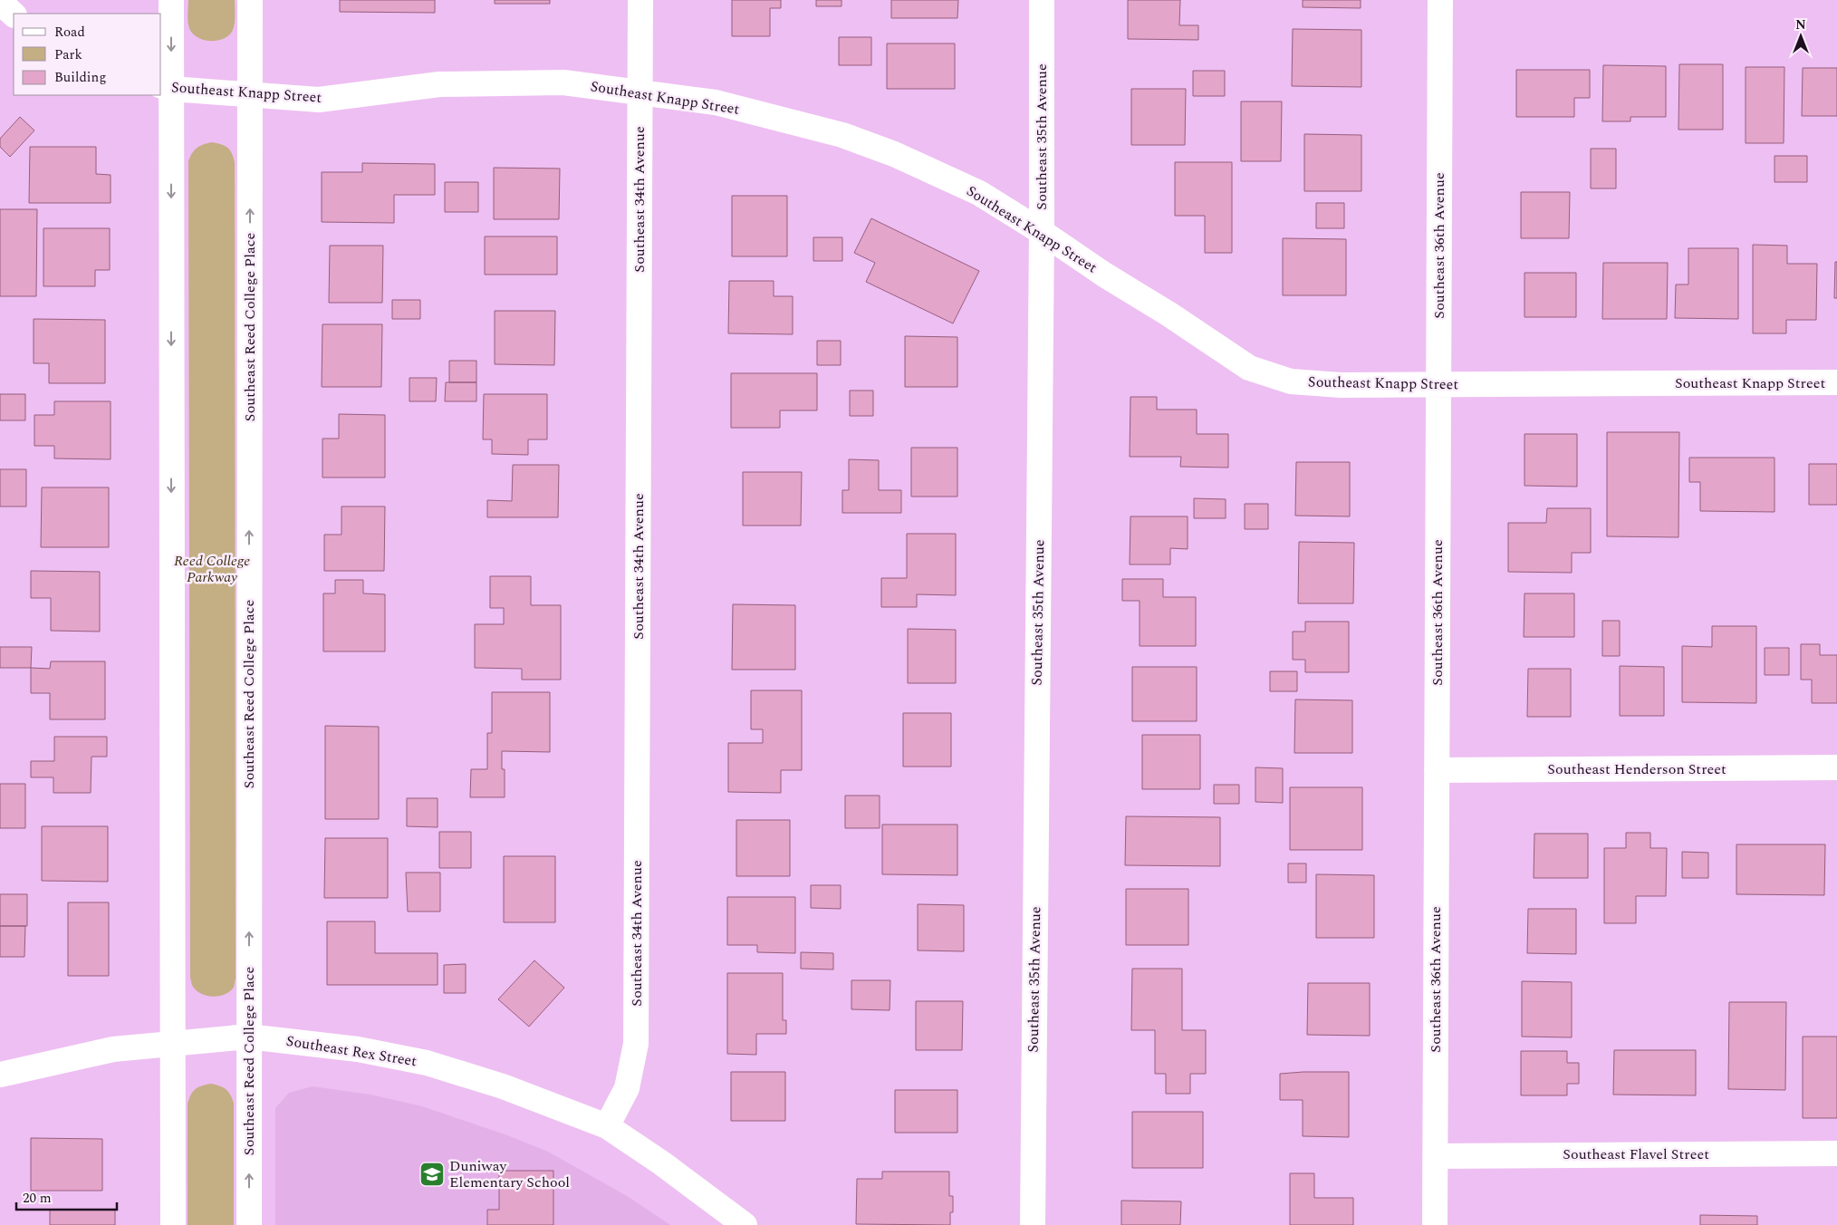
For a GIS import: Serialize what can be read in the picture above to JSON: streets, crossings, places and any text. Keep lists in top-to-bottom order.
{
  "streets": {
    "street": [
      "Southeast Knapp Street",
      "Southeast 35th Avenue",
      "Southeast 34th Avenue",
      "Southeast 36th Avenue",
      "Southeast Reed College Place",
      "Southeast Henderson Street",
      "Southeast Rex Street",
      "Southeast Flavel Street"
    ]
  },
  "crossings": [
    ["Southeast Knapp Street", "Southeast 35th Avenue"],
    ["Southeast Knapp Street", "Southeast 34th Avenue"],
    ["Southeast Knapp Street", "Southeast 36th Avenue"],
    ["Southeast Knapp Street", "Southeast Reed College Place"],
    ["Southeast 34th Avenue", "Southeast Rex Street"],
    ["Southeast 36th Avenue", "Southeast Henderson Street"],
    ["Southeast 36th Avenue", "Southeast Flavel Street"],
    ["Southeast Reed College Place", "Southeast Rex Street"]
  ],
  "parks": ["Reed College Parkway"],
  "places": {
    "school or university": ["Duniway Elementary School"]
  },
  "legend": ["Road", "Park", "Building"],
  "scale_bar": "20 m",
  "north": "top"
}
